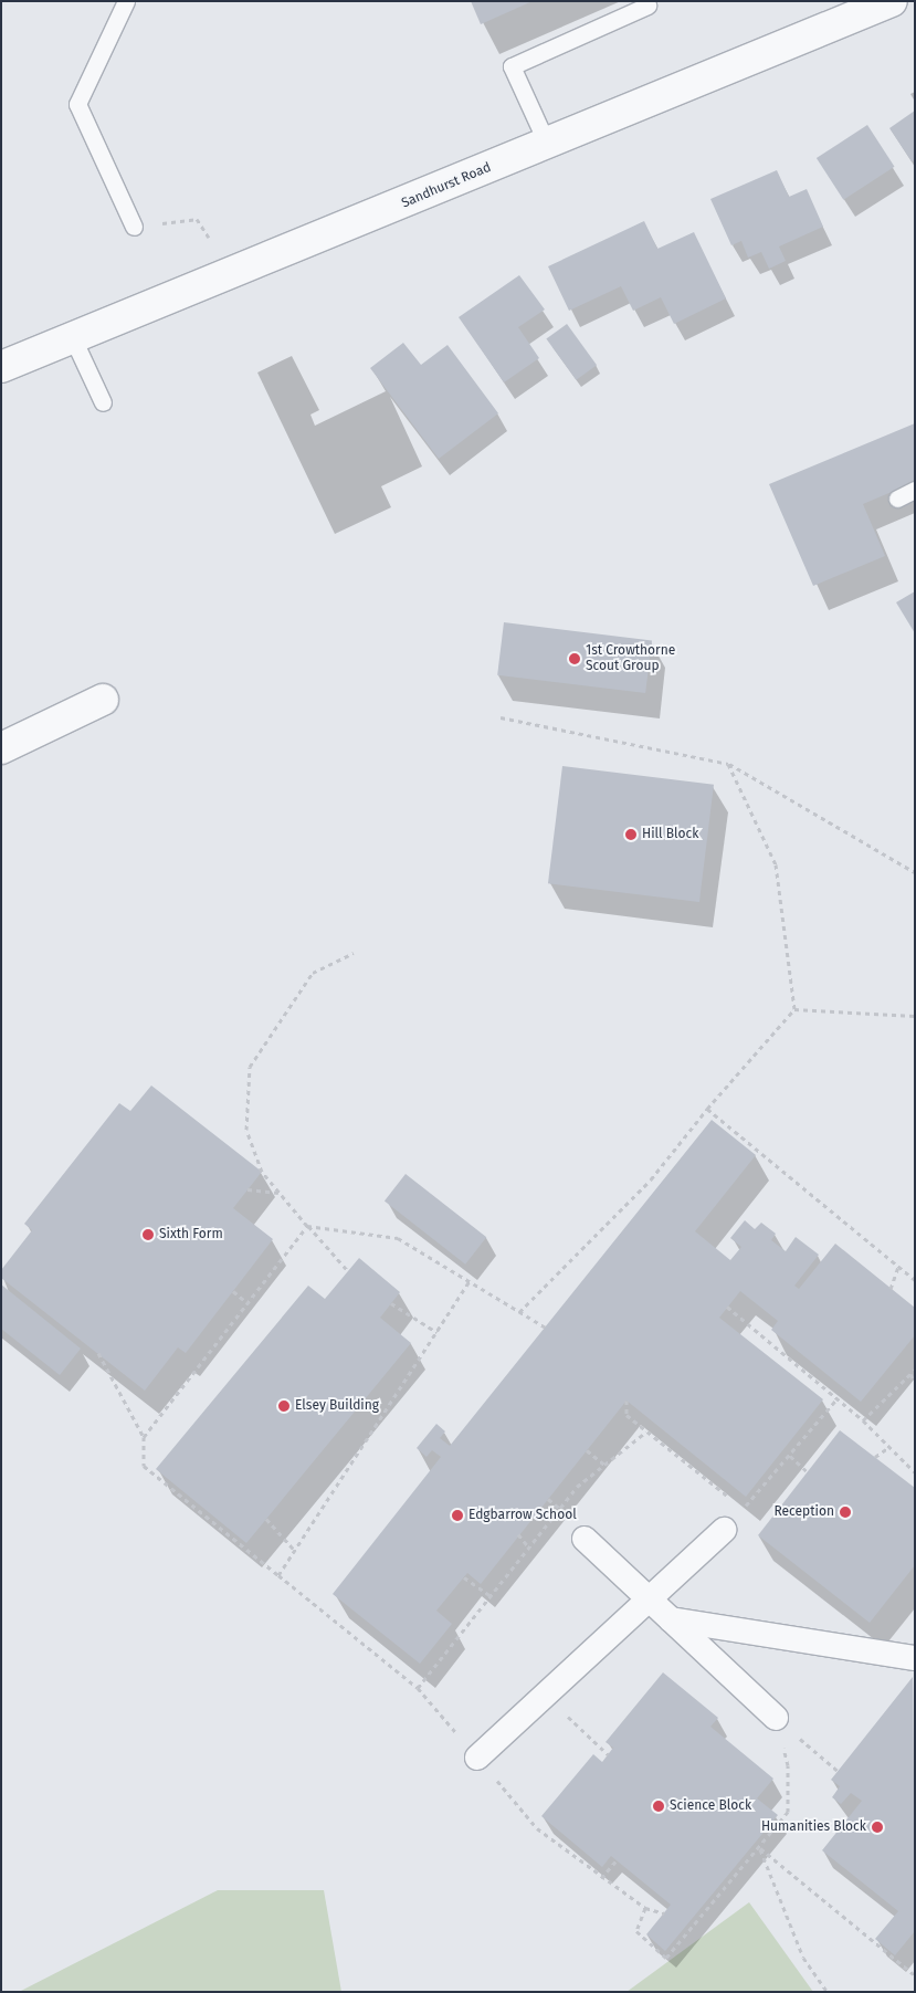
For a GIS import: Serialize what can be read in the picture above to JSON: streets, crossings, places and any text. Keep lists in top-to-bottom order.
{
  "streets": {
    "street": ["Sandhurst Road"]
  },
  "places": [
    "1st Crowthorne Scout Group",
    "Hill Block",
    "Sixth Form",
    "Elsey Building",
    "Reception",
    "Edgbarrow School",
    "Science Block",
    "Humanities Block"
  ]
}
